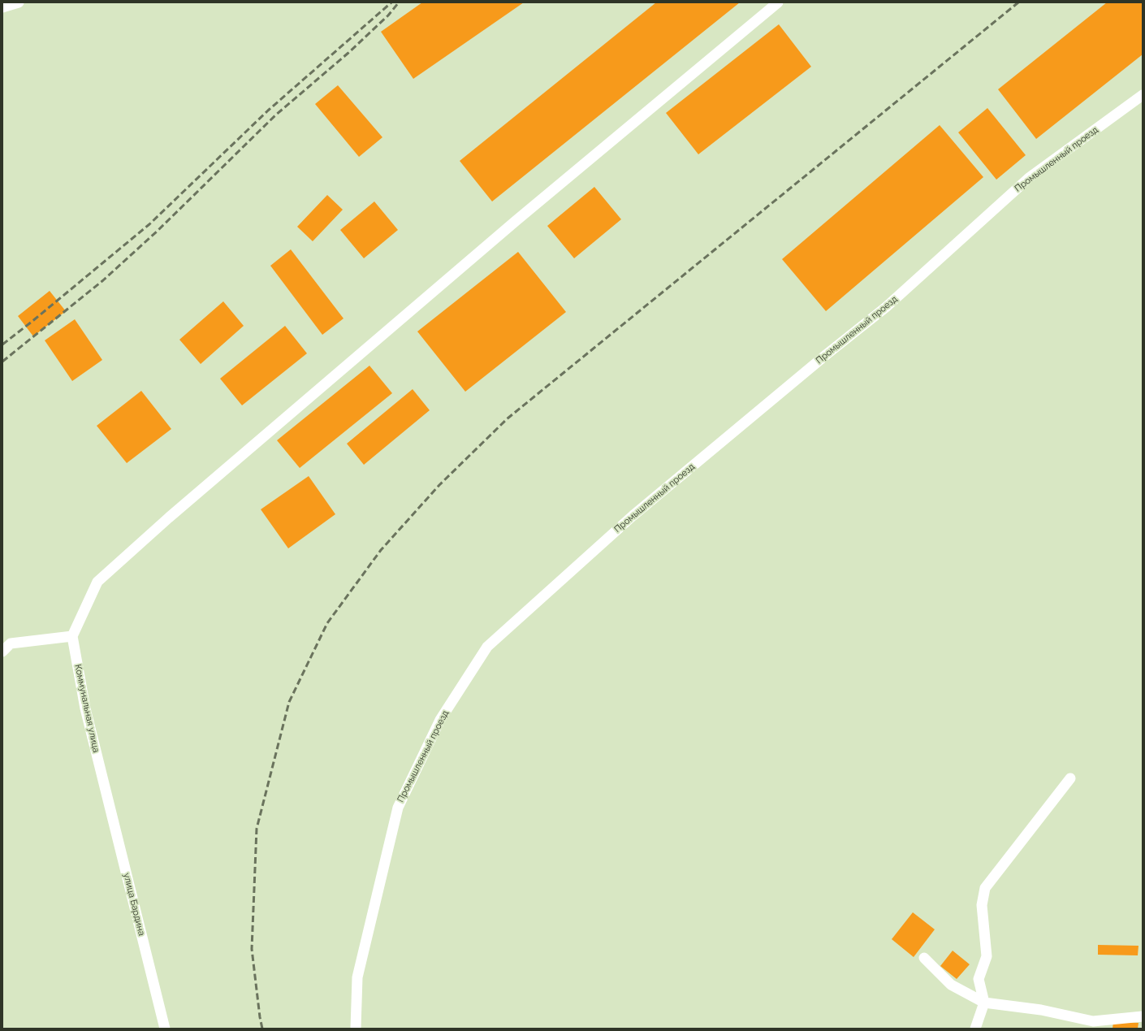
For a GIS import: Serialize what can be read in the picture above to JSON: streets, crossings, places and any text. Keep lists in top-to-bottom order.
{
  "streets": {
    "street": ["Промышленный проезд", "Коммунальная улица", "улица Бардина"]
  },
  "crossings": [
    ["Коммунальная улица", "улица Бардина"]
  ]
}
